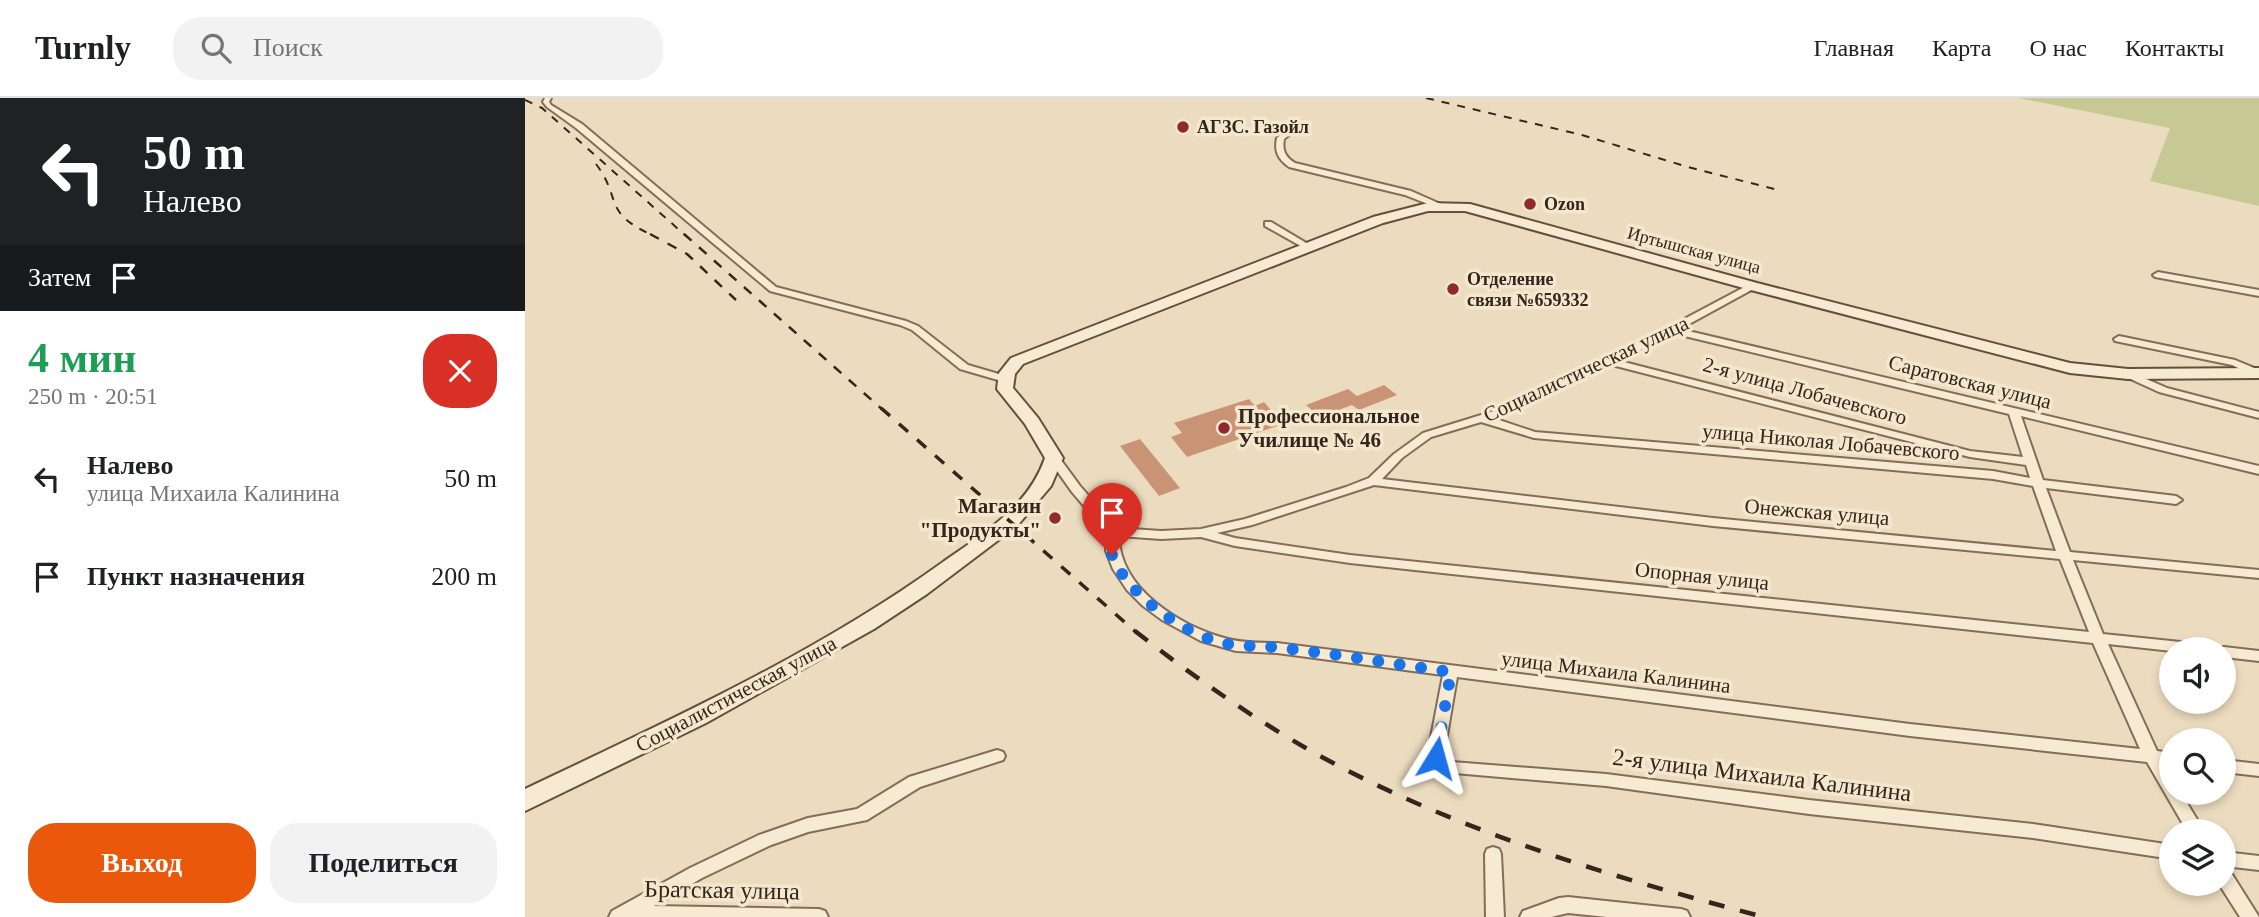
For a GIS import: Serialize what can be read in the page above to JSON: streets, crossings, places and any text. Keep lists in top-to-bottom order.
{
  "streets": {
    "main road": ["Иртышская улица", "Социалистическая улица"],
    "street": [
      "Саратовская улица",
      "2-я улица Лобачевского",
      "улица Николая Лобачевского",
      "Онежская улица",
      "Опорная улица",
      "улица Михаила Калинина",
      "2-я улица Михаила Калинина",
      "Братская улица"
    ]
  },
  "crossings": [
    ["Иртышская улица", "Социалистическая улица"],
    ["Социалистическая улица", "Саратовская улица"],
    ["Социалистическая улица", "2-я улица Лобачевского"],
    ["Социалистическая улица", "улица Николая Лобачевского"],
    ["Социалистическая улица", "Онежская улица"],
    ["Социалистическая улица", "Опорная улица"],
    ["Социалистическая улица", "улица Михаила Калинина"],
    ["улица Михаила Калинина", "2-я улица Михаила Калинина"]
  ],
  "places": [
    "АГЗС. Газойл",
    "Ozon",
    "Отделение связи №659332",
    "Профессиональное Училище № 46",
    "Магазин \"Продукты\""
  ],
  "page": {
    "header": "Turnly",
    "search": "Поиск",
    "nav": [
      "Главная",
      "Карта",
      "О нас",
      "Контакты"
    ],
    "turn": ["50 m", "Налево"],
    "then": "Затем",
    "heading": ["4 мин", "250 m · 20:51"],
    "list": [
      {
        "name": "Налево",
        "note": "улица Михаила Калинина",
        "value": "50 m"
      },
      {
        "name": "Пункт назначения",
        "value": "200 m"
      }
    ],
    "buttons": ["Выход", "Поделиться"]
  }
}
